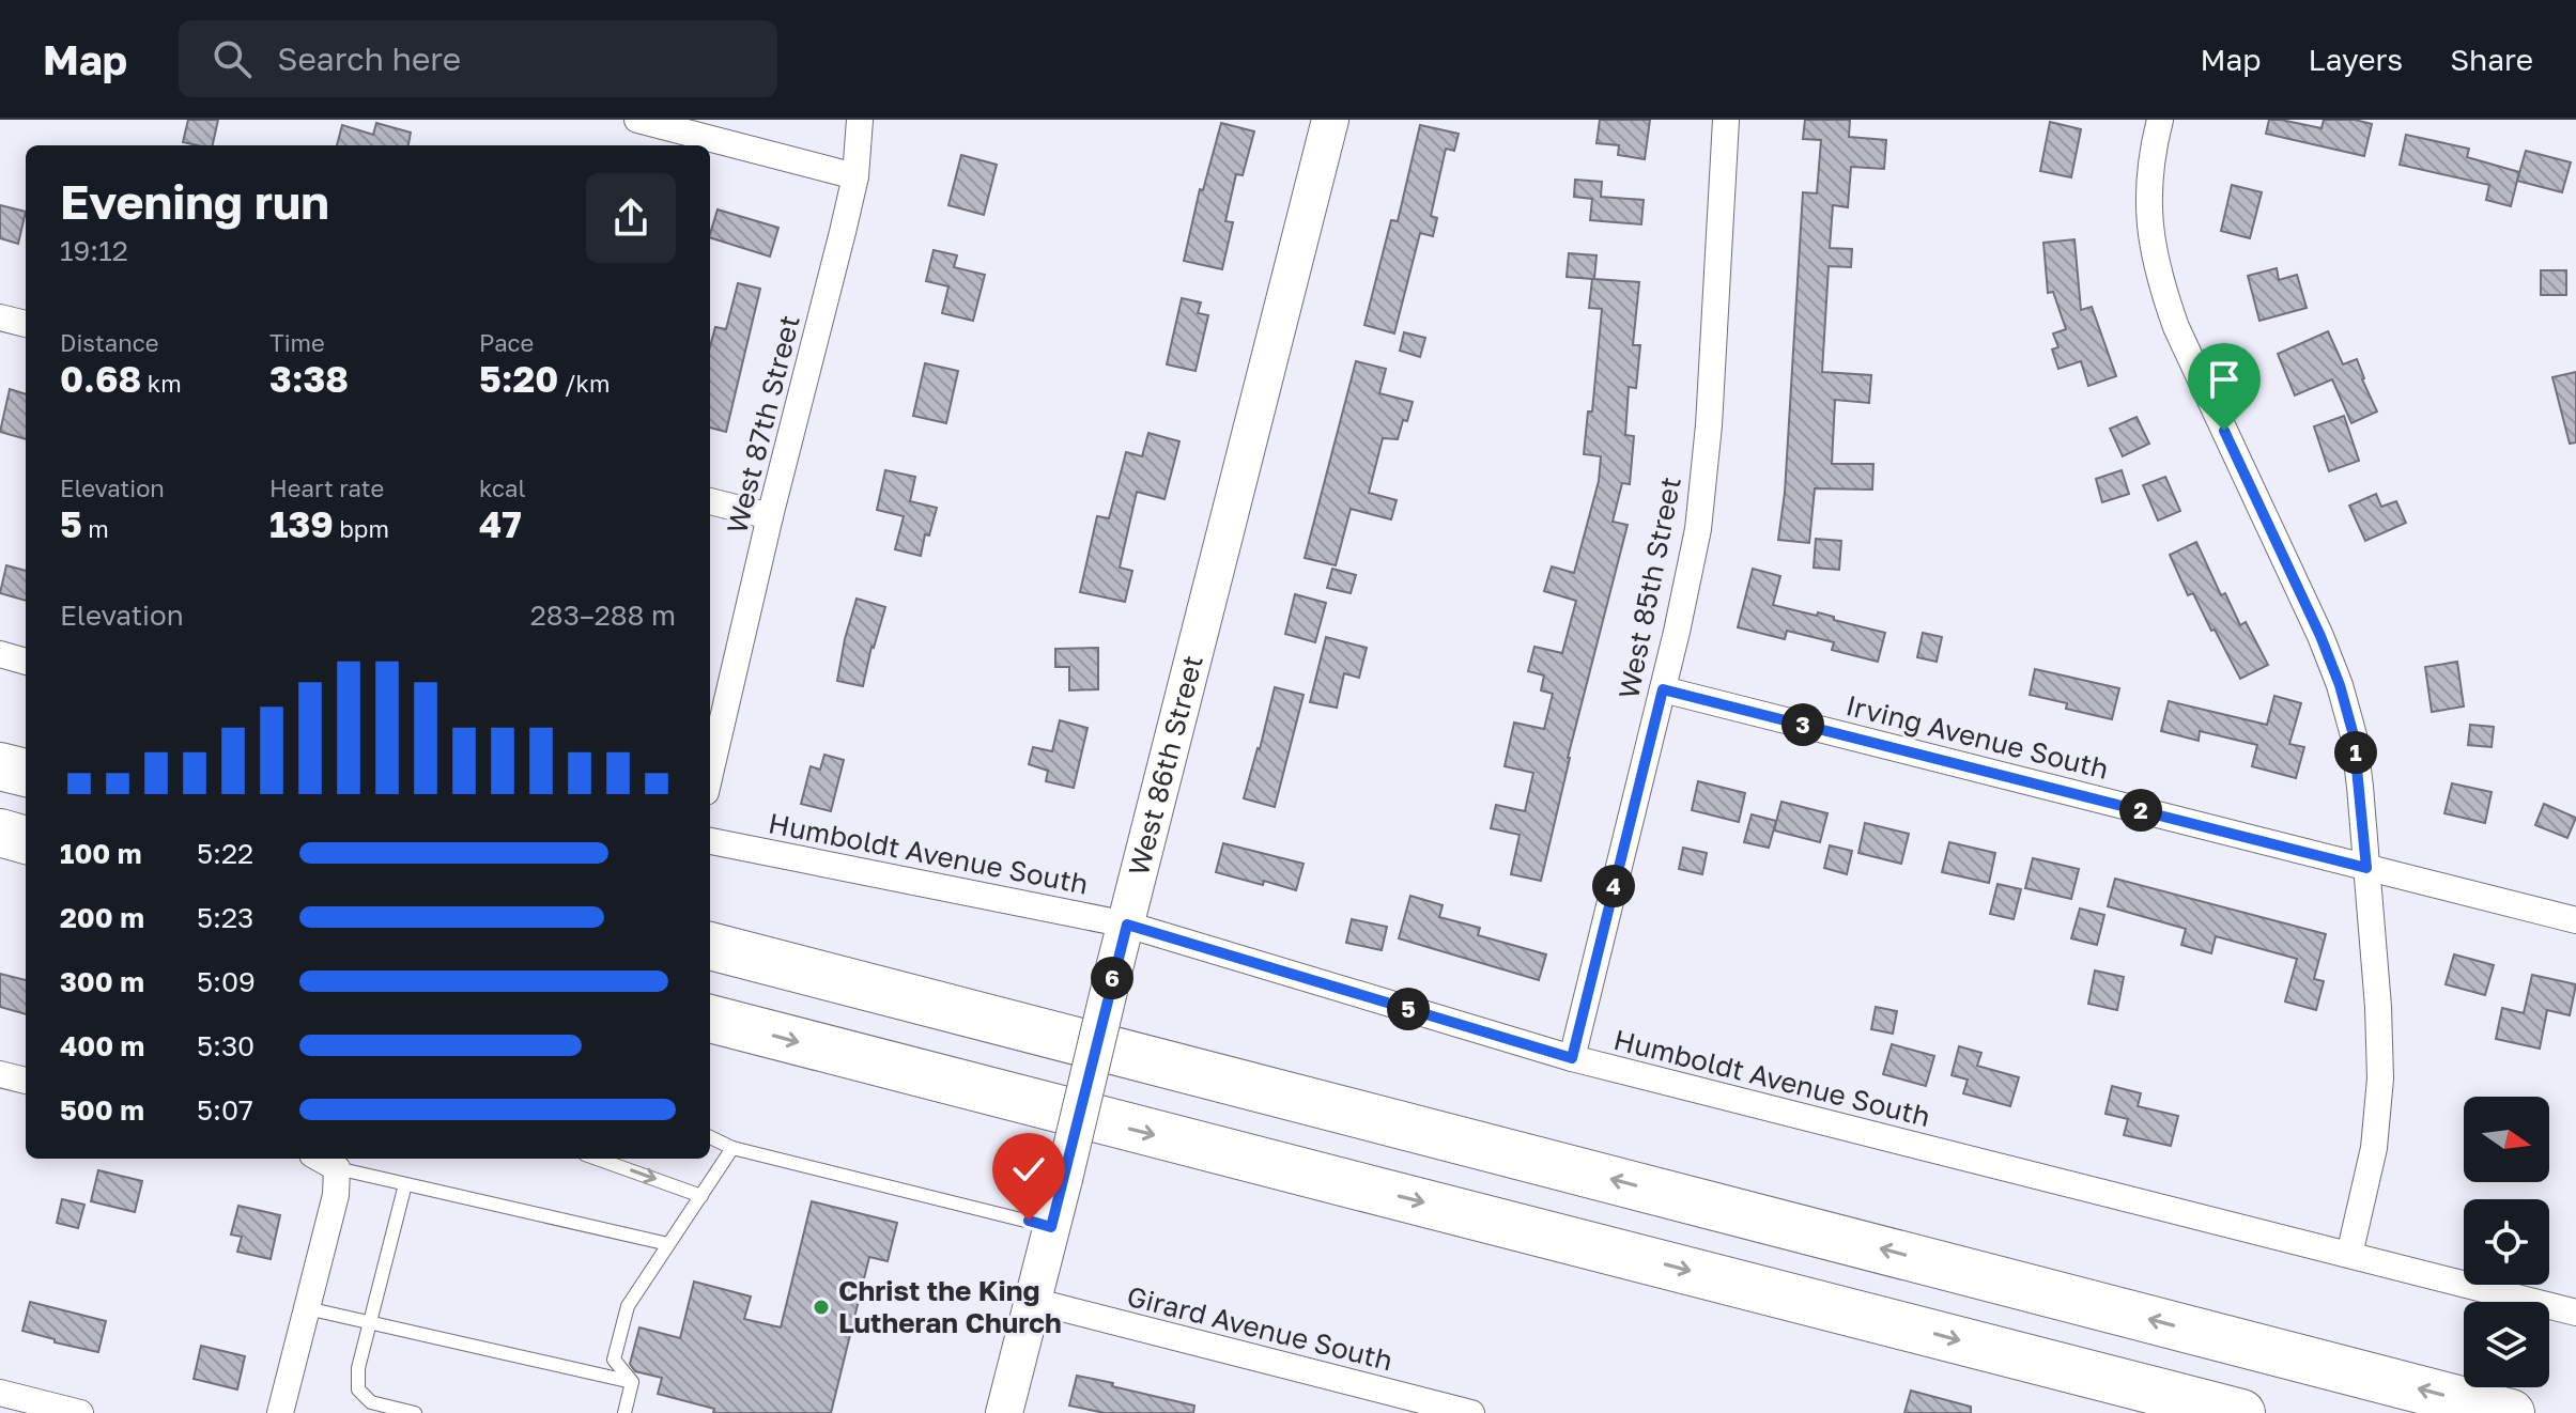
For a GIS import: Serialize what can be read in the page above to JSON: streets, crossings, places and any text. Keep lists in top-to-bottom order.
{
  "streets": {
    "street": [
      "West 87th Street",
      "West 85th Street",
      "Irving Avenue South",
      "West 86th Street",
      "Humboldt Avenue South",
      "Girard Avenue South"
    ]
  },
  "crossings": [
    ["West 85th Street", "Irving Avenue South"],
    ["West 85th Street", "Humboldt Avenue South"],
    ["West 86th Street", "Humboldt Avenue South"],
    ["West 86th Street", "Girard Avenue South"]
  ],
  "places": ["Christ the King Lutheran Church"],
  "north": "right",
  "page": {
    "header": "Map",
    "search": "Search here",
    "nav": ["Map", "Layers", "Share"],
    "heading": ["Evening run", "19:12"],
    "stats": [
      ["Distance", "0.68 km"],
      ["Time", "3:38"],
      ["Pace", "5:20 /km"],
      ["Elevation", "5 m"],
      ["Heart rate", "139 bpm"],
      ["kcal", "47"]
    ],
    "chart": ["Elevation", "283–288 m"],
    "pins": [
      "3",
      "1",
      "2",
      "4",
      "6",
      "5"
    ],
    "list": [
      {
        "name": "100 m",
        "note": "5:22"
      },
      {
        "name": "200 m",
        "note": "5:23"
      },
      {
        "name": "300 m",
        "note": "5:09"
      },
      {
        "name": "400 m",
        "note": "5:30"
      },
      {
        "name": "500 m",
        "note": "5:07"
      }
    ]
  }
}
